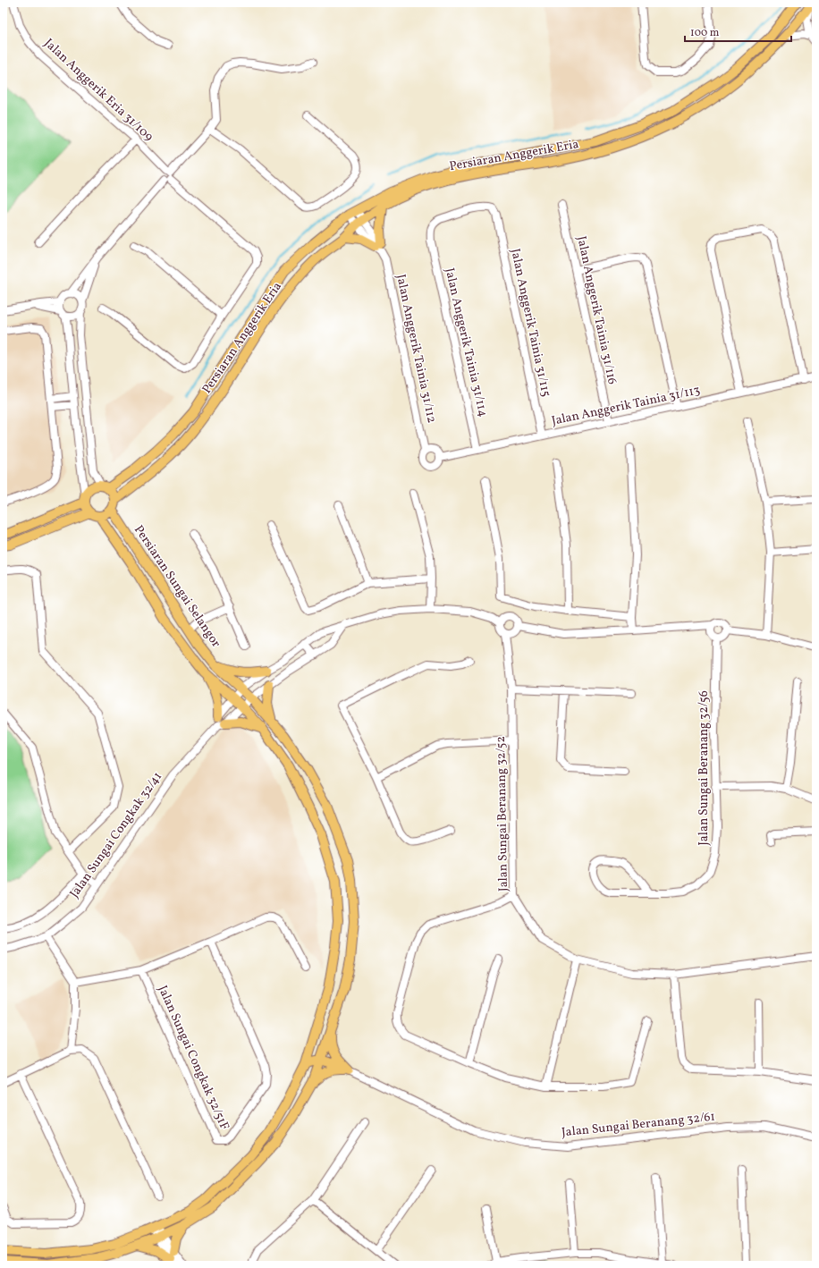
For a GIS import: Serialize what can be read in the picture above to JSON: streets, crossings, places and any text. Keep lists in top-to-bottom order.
{
  "streets": {
    "main road": ["Persiaran Anggerik Eria", "Persiaran Sungai Selangor"],
    "street": [
      "Jalan Anggerik Eria 31/109",
      "Jalan Anggerik Tainia 31/116",
      "Jalan Anggerik Tainia 31/115",
      "Jalan Anggerik Tainia 31/114",
      "Jalan Anggerik Tainia 31/112",
      "Jalan Anggerik Tainia 31/113",
      "Jalan Sungai Beranang 32/56",
      "Jalan Sungai Beranang 32/52",
      "Jalan Sungai Congkak 32/41",
      "Jalan Sungai Congkak 32/51F",
      "Jalan Sungai Beranang 32/61"
    ]
  },
  "crossings": [
    ["Persiaran Anggerik Eria", "Jalan Anggerik Tainia 31/112"],
    ["Persiaran Anggerik Eria", "Persiaran Sungai Selangor"],
    ["Jalan Anggerik Tainia 31/116", "Jalan Anggerik Tainia 31/113"],
    ["Jalan Anggerik Tainia 31/115", "Jalan Anggerik Tainia 31/114"],
    ["Jalan Anggerik Tainia 31/115", "Jalan Anggerik Tainia 31/113"],
    ["Jalan Anggerik Tainia 31/114", "Jalan Anggerik Tainia 31/113"],
    ["Jalan Anggerik Tainia 31/112", "Jalan Anggerik Tainia 31/113"]
  ],
  "scale_bar": "100 m"
}
